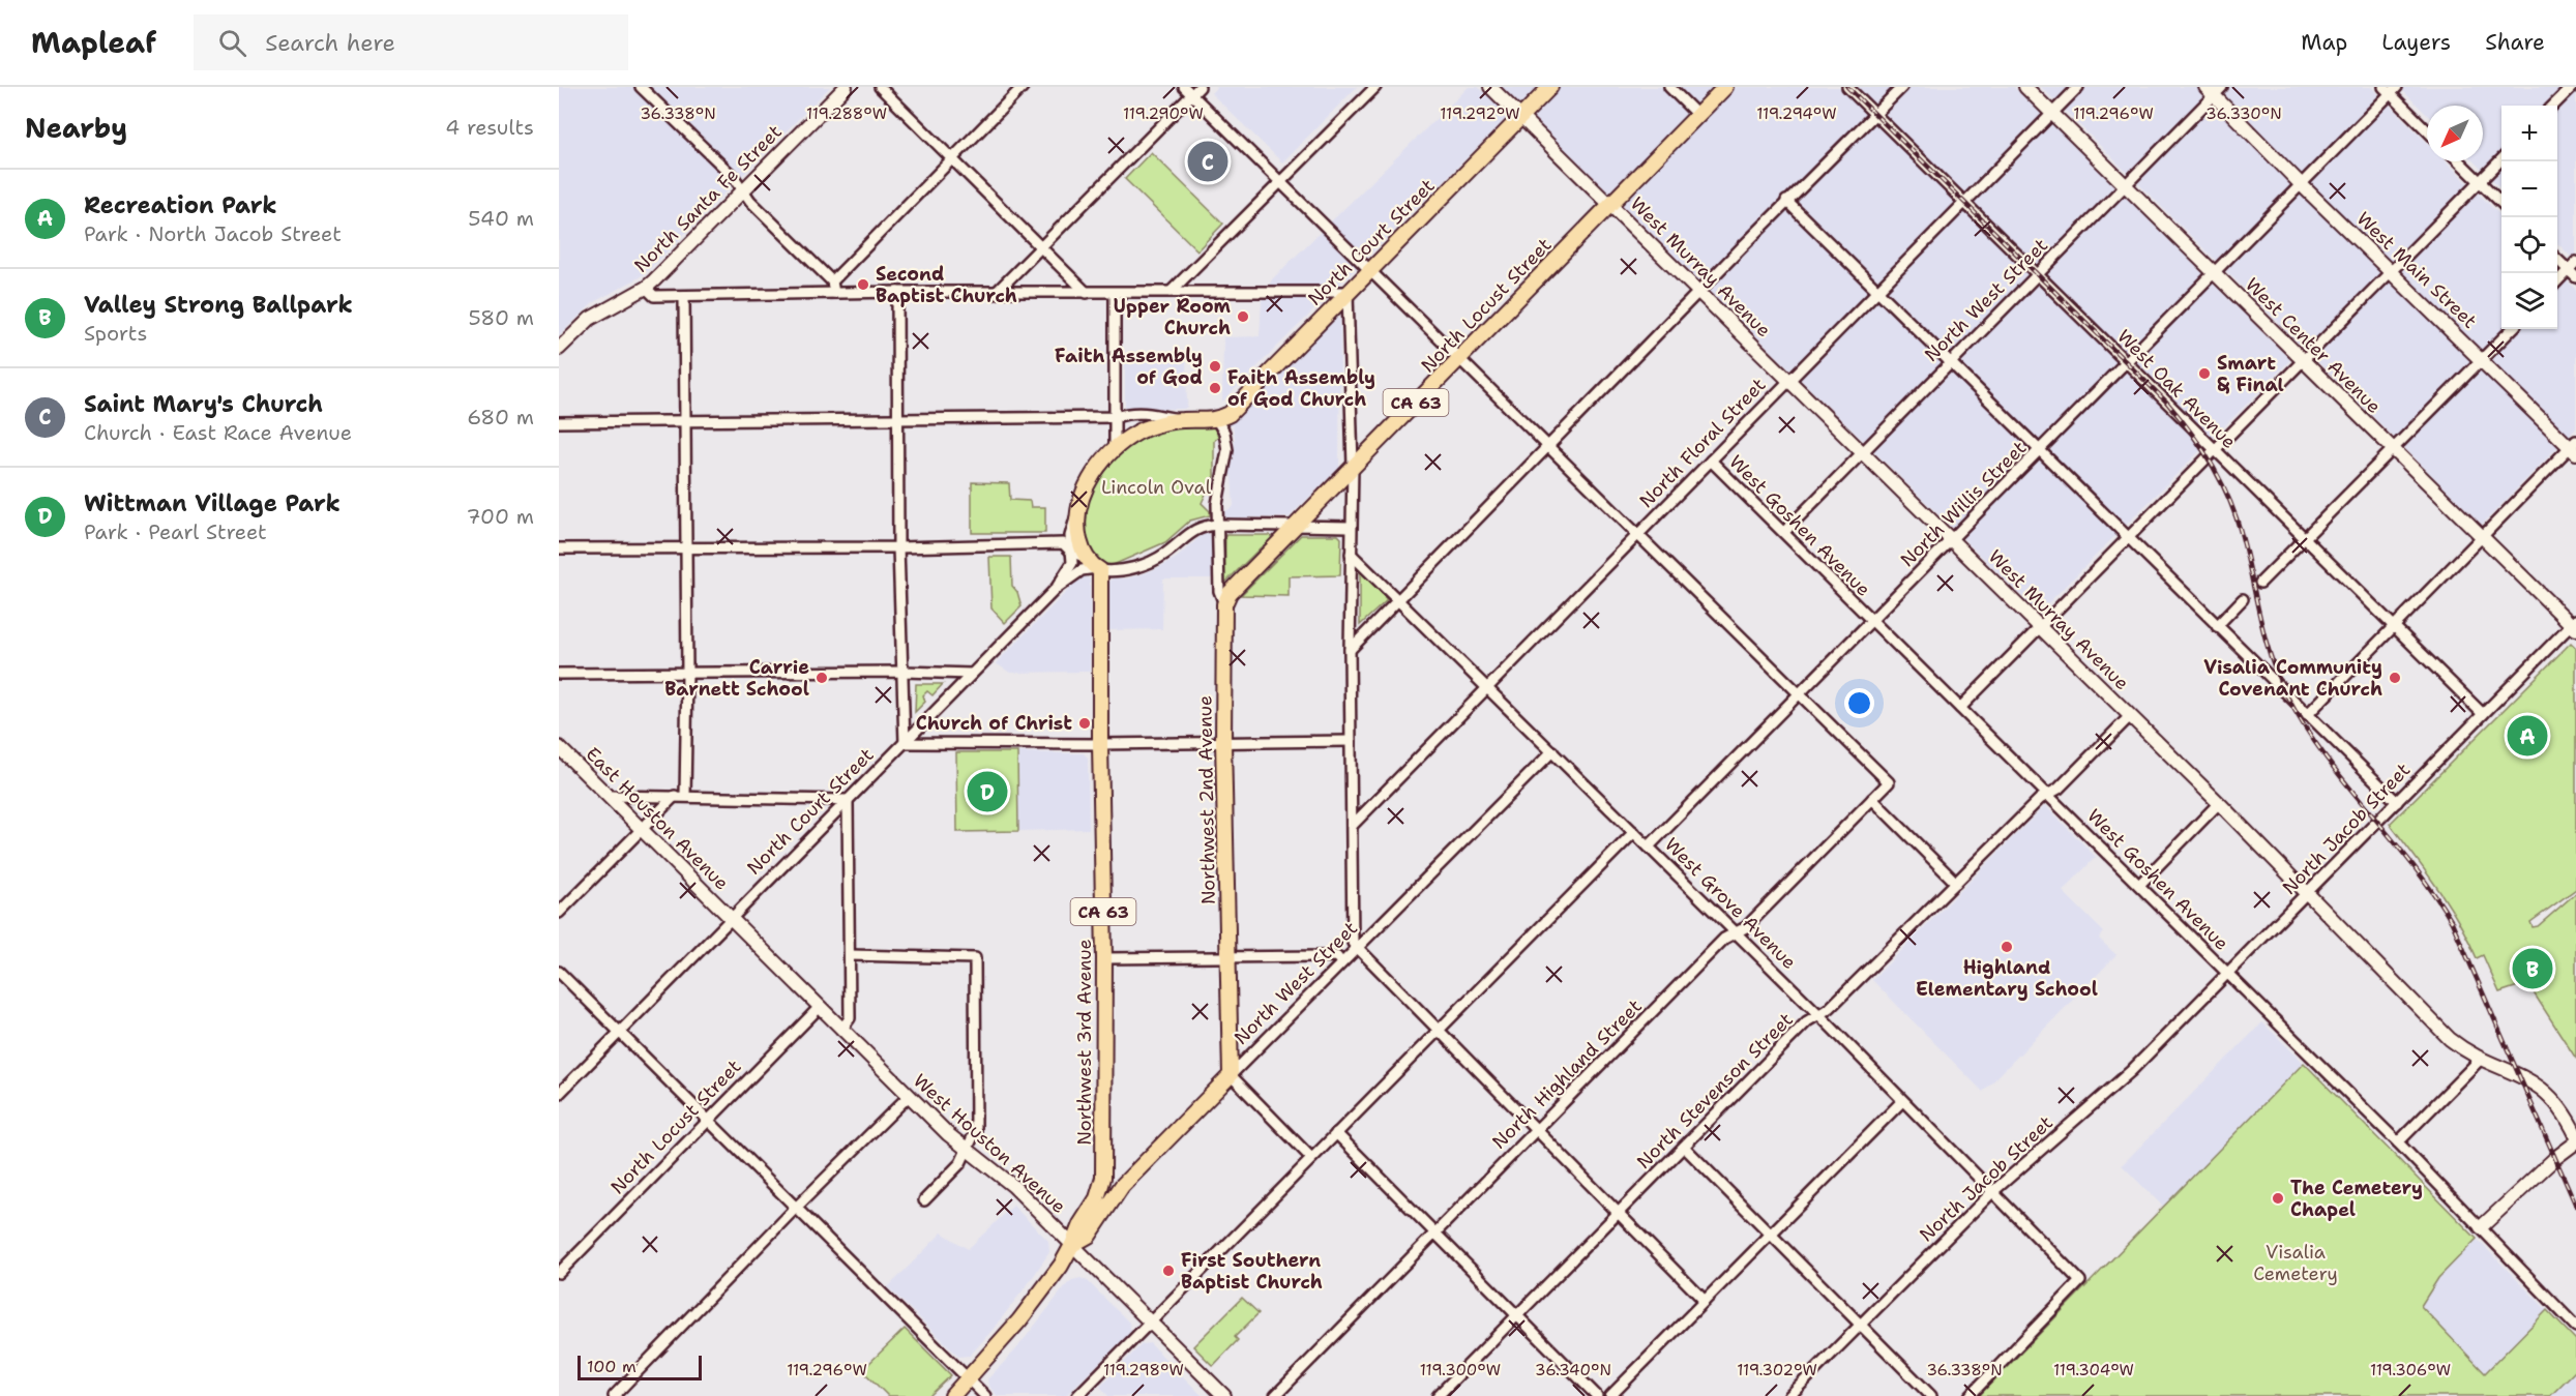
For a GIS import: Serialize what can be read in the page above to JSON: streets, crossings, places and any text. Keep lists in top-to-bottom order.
{
  "streets": {
    "main road": [
      "North Santa Fe Street",
      "North Court Street",
      "West Murray Avenue",
      "West Main Street",
      "North West Street",
      "North Locust Street",
      "West Center Avenue",
      "CA 63",
      "Northwest 2nd Avenue",
      "East Houston Avenue",
      "Northwest 3rd Avenue",
      "West Houston Avenue"
    ],
    "street": [
      "West Oak Avenue",
      "North Floral Street",
      "North Willis Street",
      "West Goshen Avenue",
      "North Jacob Street",
      "West Grove Avenue",
      "North Highland Street",
      "North Stevenson Street"
    ]
  },
  "crossings": [
    ["North Court Street", "West Murray Avenue"],
    ["North Court Street", "CA 63"],
    ["North Court Street", "East Houston Avenue"],
    ["North Court Street", "Northwest 3rd Avenue"],
    ["North Court Street", "West Houston Avenue"],
    ["West Murray Avenue", "North West Street"],
    ["West Murray Avenue", "North Locust Street"],
    ["West Murray Avenue", "North Floral Street"],
    ["West Murray Avenue", "North Willis Street"],
    ["West Murray Avenue", "North Jacob Street"],
    ["West Murray Avenue", "North Stevenson Street"],
    ["West Main Street", "North West Street"],
    ["West Main Street", "North Willis Street"],
    ["North West Street", "West Center Avenue"],
    ["North West Street", "West Oak Avenue"],
    ["North West Street", "CA 63"],
    ["North West Street", "West Goshen Avenue"],
    ["North West Street", "Northwest 2nd Avenue"],
    ["North West Street", "West Grove Avenue"],
    ["North West Street", "Northwest 3rd Avenue"],
    ["North West Street", "West Houston Avenue"],
    ["North Locust Street", "Northwest 2nd Avenue"],
    ["North Locust Street", "West Houston Avenue"],
    ["West Center Avenue", "North Floral Street"],
    ["West Center Avenue", "North Willis Street"],
    ["West Center Avenue", "North Jacob Street"],
    ["West Oak Avenue", "North Floral Street"],
    ["West Oak Avenue", "North Willis Street"],
    ["West Oak Avenue", "North Jacob Street"],
    ["CA 63", "Northwest 3rd Avenue"],
    ["CA 63", "West Houston Avenue"],
    ["North Floral Street", "West Goshen Avenue"],
    ["North Floral Street", "West Grove Avenue"],
    ["North Willis Street", "West Goshen Avenue"],
    ["North Willis Street", "West Grove Avenue"],
    ["North Willis Street", "North Highland Street"],
    ["West Goshen Avenue", "North Jacob Street"],
    ["West Goshen Avenue", "North Stevenson Street"],
    ["East Houston Avenue", "West Houston Avenue"],
    ["North Jacob Street", "West Grove Avenue"],
    ["West Grove Avenue", "North Highland Street"],
    ["West Grove Avenue", "North Stevenson Street"],
    ["Northwest 3rd Avenue", "West Houston Avenue"]
  ],
  "parks": ["Lincoln Oval", "Visalia Cemetery"],
  "places": [
    "Second Baptist Church",
    "Upper Room Church",
    "Faith Assembly of God",
    "Smart & Final",
    "Faith Assembly of God Church",
    "Carrie Barnett School",
    "Visalia Community Covenant Church",
    "Church of Christ",
    "Highland Elementary School",
    "The Cemetery Chapel",
    "First Southern Baptist Church"
  ],
  "scale_bar": "100 m",
  "north": "bottom left",
  "page": {
    "header": "Mapleaf",
    "search": "Search here",
    "nav": ["Map", "Layers", "Share"],
    "heading": ["Nearby", "4 results"],
    "map_buttons": ["+", "−"],
    "pins": [
      "C",
      "A",
      "D",
      "B"
    ],
    "list": [
      {
        "mark": "A",
        "name": "Recreation Park",
        "note": "Park · North Jacob Street",
        "value": "540 m"
      },
      {
        "mark": "B",
        "name": "Valley Strong Ballpark",
        "note": "Sports",
        "value": "580 m"
      },
      {
        "mark": "C",
        "name": "Saint Mary's Church",
        "note": "Church · East Race Avenue",
        "value": "680 m"
      },
      {
        "mark": "D",
        "name": "Wittman Village Park",
        "note": "Park · Pearl Street",
        "value": "700 m"
      }
    ],
    "scale": "100 m"
  },
  "coordinates": [
    "36.338°N",
    "119.288°W",
    "119.290°W",
    "119.292°W",
    "119.294°W",
    "119.296°W",
    "36.330°N",
    "119.298°W",
    "119.302°W",
    "119.304°W",
    "119.300°W",
    "36.340°N",
    "119.306°W"
  ]
}
